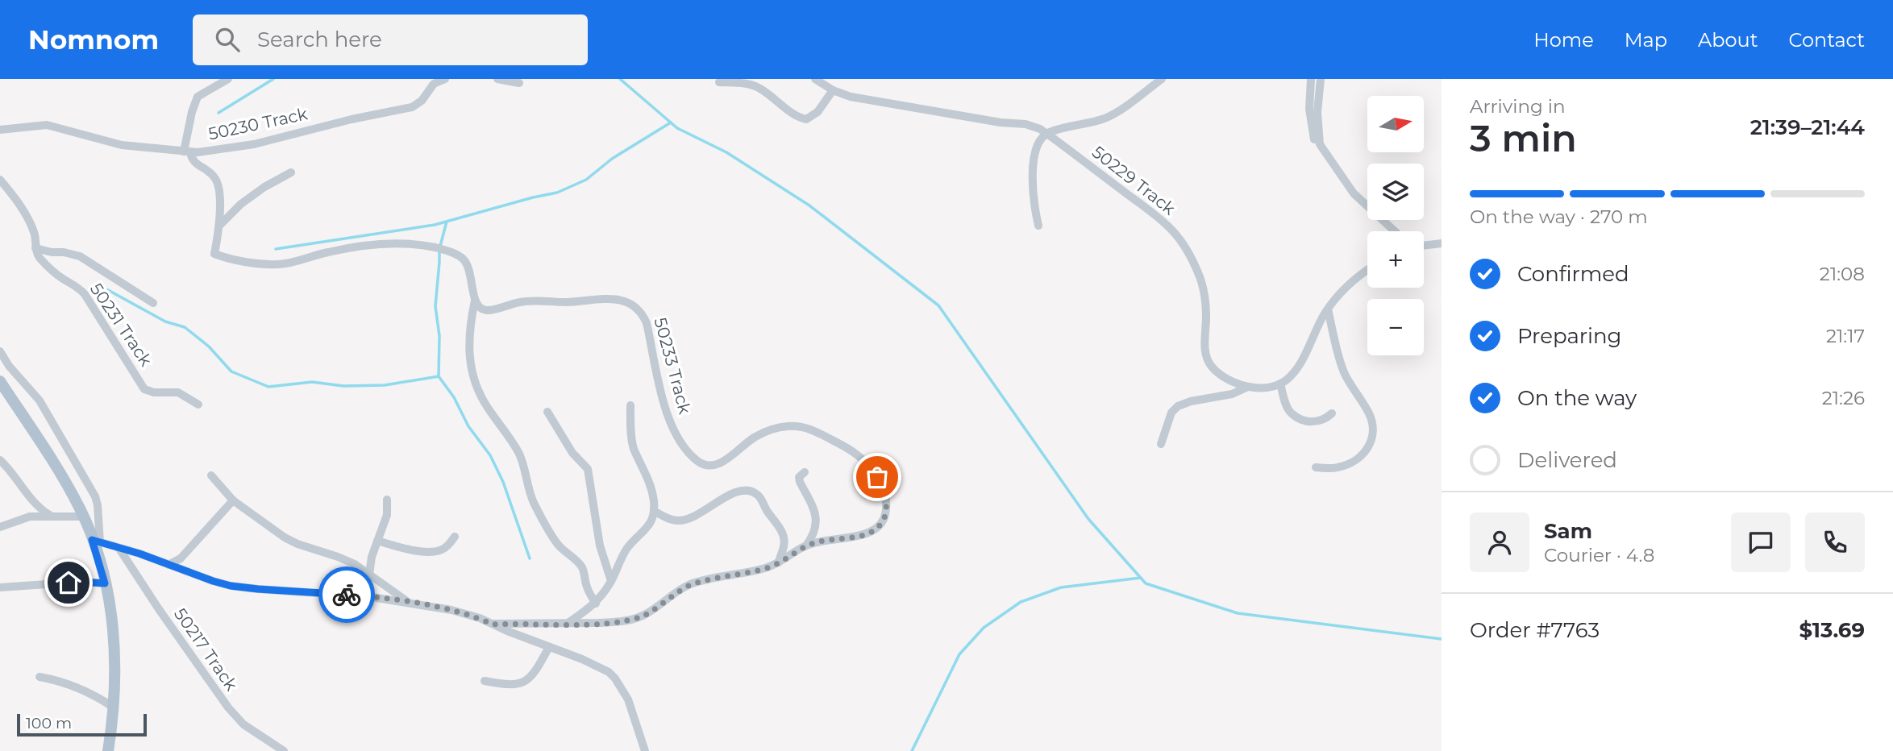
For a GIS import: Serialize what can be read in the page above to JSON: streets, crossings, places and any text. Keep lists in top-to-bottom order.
{
  "streets": {
    "street": [
      "50230 Track",
      "50229 Track",
      "50231 Track",
      "50233 Track",
      "50217 Track"
    ]
  },
  "scale_bar": "100 m",
  "north": "right",
  "page": {
    "header": "Nomnom",
    "search": "Search here",
    "nav": [
      "Home",
      "Map",
      "About",
      "Contact"
    ],
    "heading": ["3 min", "Arriving in", "21:39–21:44"],
    "panel": [
      "Sam",
      "Courier · 4.8",
      "Order #7763",
      "$13.69"
    ],
    "map_buttons": ["+", "−"],
    "bar": "On the way · 270 m",
    "list": [
      ["Confirmed", "21:08"],
      ["Preparing", "21:17"],
      ["On the way", "21:26"],
      "Delivered"
    ],
    "scale": "100 m"
  }
}
